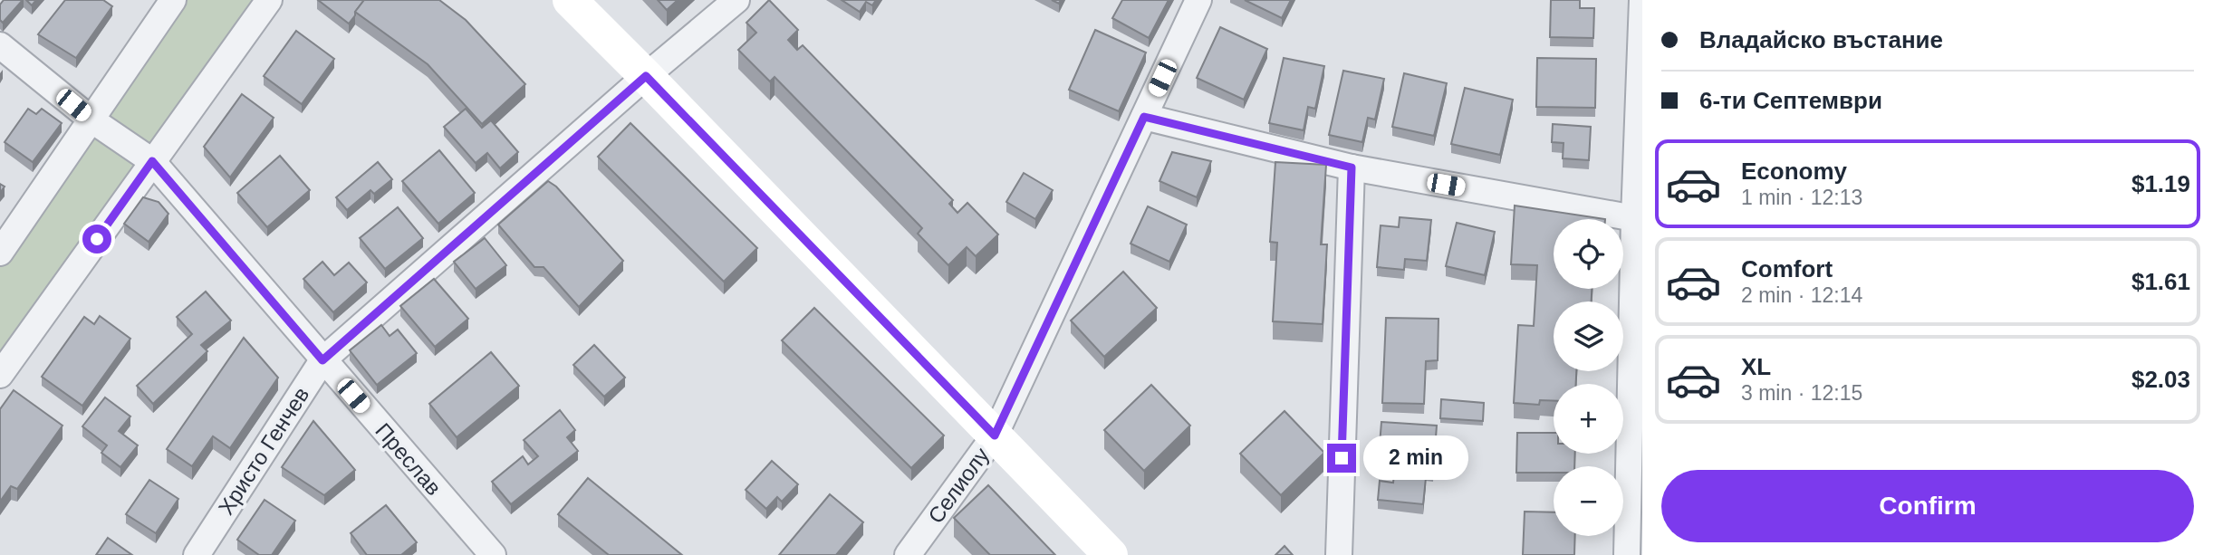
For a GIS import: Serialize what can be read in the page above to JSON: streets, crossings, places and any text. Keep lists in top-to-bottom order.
{
  "streets": {
    "street": ["Христо Генчев", "Преслав", "Селиолу"]
  },
  "crossings": [
    ["Христо Генчев", "Преслав"]
  ],
  "page": {
    "banner": ["Владайско въстание", "6-ти Септември"],
    "list": [
      {
        "name": "Economy",
        "note": "1 min · 12:13",
        "value": "$1.19"
      },
      {
        "name": "Comfort",
        "note": "2 min · 12:14",
        "value": "$1.61"
      },
      {
        "name": "XL",
        "note": "3 min · 12:15",
        "value": "$2.03"
      }
    ],
    "map_buttons": ["+", "−"],
    "bubble": "2 min",
    "buttons": "Confirm"
  }
}
